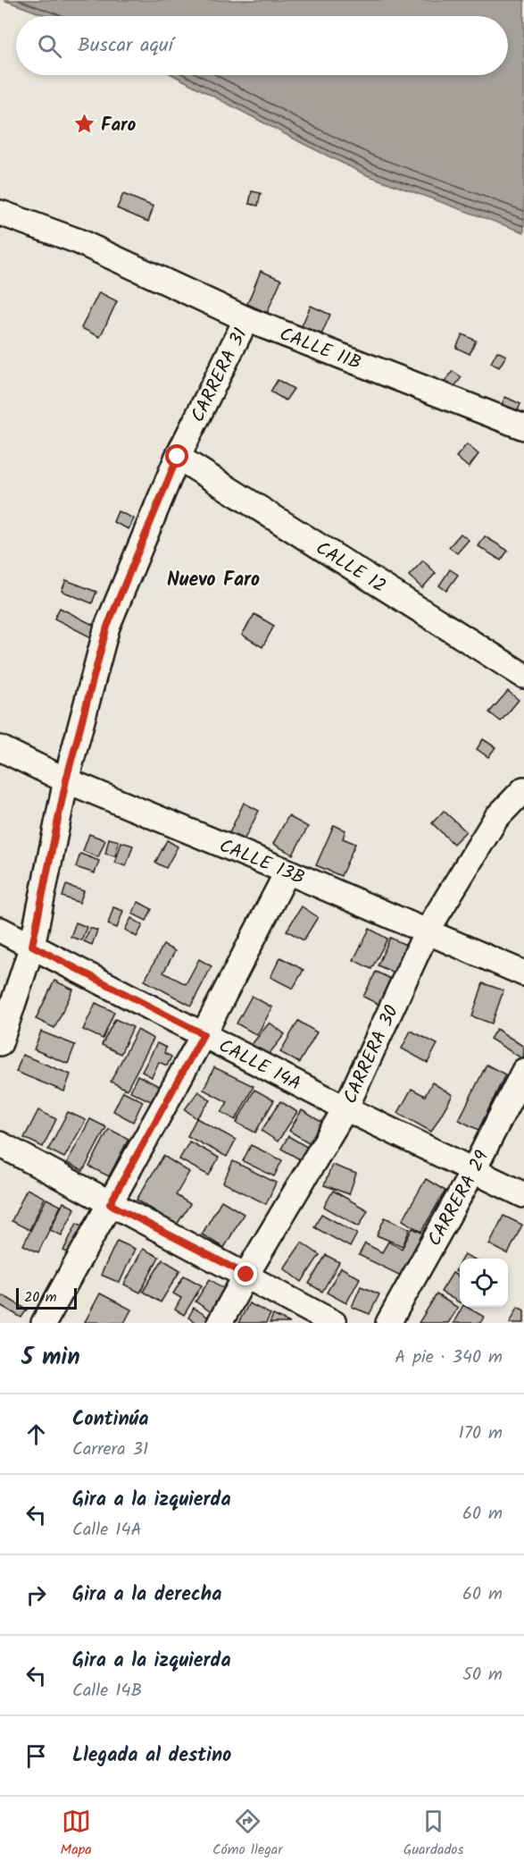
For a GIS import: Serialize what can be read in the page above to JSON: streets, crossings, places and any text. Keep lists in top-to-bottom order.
{
  "streets": {
    "street": [
      "CALLE 11B",
      "CARRERA 31",
      "CALLE 12",
      "CALLE 13B",
      "CARRERA 30",
      "CALLE 14A",
      "CARRERA 29"
    ]
  },
  "crossings": [
    ["CALLE 11B", "CARRERA 31"],
    ["CARRERA 31", "CALLE 12"],
    ["CARRERA 31", "CALLE 13B"],
    ["CARRERA 31", "CALLE 14A"],
    ["CALLE 13B", "CARRERA 30"],
    ["CARRERA 30", "CALLE 14A"],
    ["CALLE 14A", "CARRERA 29"]
  ],
  "districts": ["Nuevo Faro"],
  "places": {
    "place": ["Faro"]
  },
  "scale_bar": "20 m",
  "page": {
    "search": "Buscar aquí",
    "scale": "20 m",
    "heading": ["5 min", "A pie · 340 m"],
    "list": [
      ["Continúa", "Carrera 31", "170 m"],
      ["Gira a la izquierda", "Calle 14A", "60 m"],
      ["Gira a la derecha", "60 m"],
      ["Gira a la izquierda", "Calle 14B", "50 m"],
      "Llegada al destino"
    ],
    "nav": ["Mapa", "Cómo llegar", "Guardados"]
  }
}
